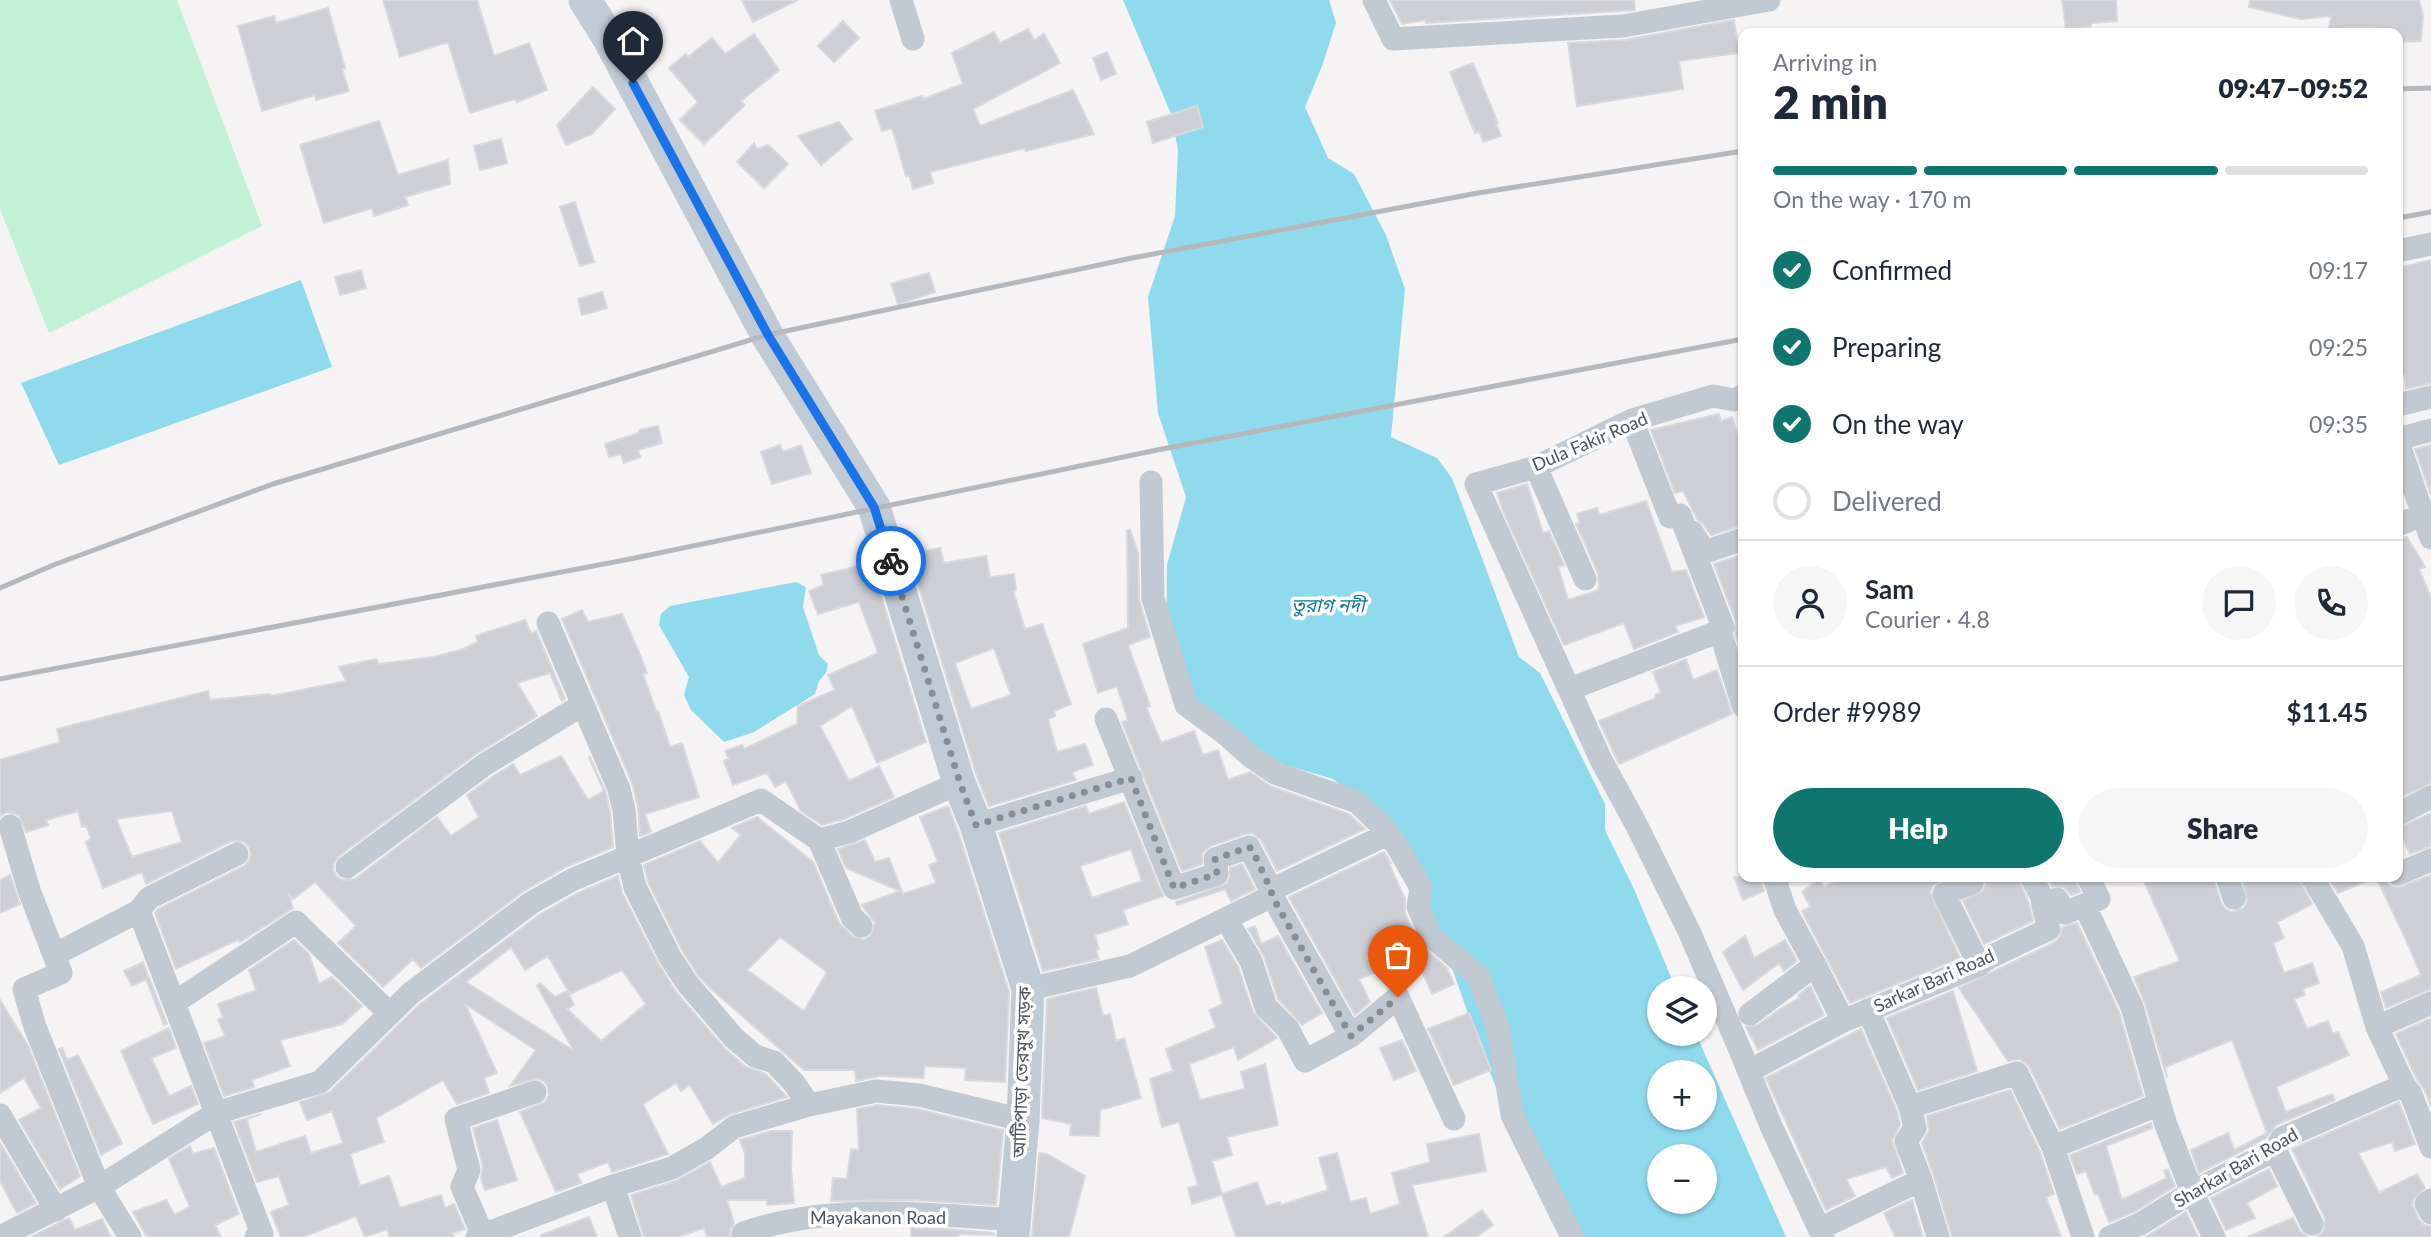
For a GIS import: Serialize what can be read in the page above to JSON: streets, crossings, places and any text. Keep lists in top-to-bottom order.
{
  "streets": {
    "main road": ["আটিপাড়া তেরমুখ সড়ক"],
    "street": [
      "Dula Fakir Road",
      "Sarkar Bari Road",
      "Sharkar Bari Road",
      "Mayakanon Road"
    ]
  },
  "crossings": [
    ["আটিপাড়া তেরমুখ সড়ক", "Mayakanon Road"]
  ],
  "water": ["তুরাগ নদী"],
  "page": {
    "heading": ["2 min", "Arriving in", "09:47–09:52"],
    "panel": [
      "Sam",
      "Courier · 4.8",
      "Order #9989",
      "$11.45"
    ],
    "bar": "On the way · 170 m",
    "list": [
      ["Confirmed", "09:17"],
      ["Preparing", "09:25"],
      ["On the way", "09:35"],
      "Delivered"
    ],
    "buttons": ["Help", "Share"],
    "map_buttons": ["+", "−"]
  }
}
